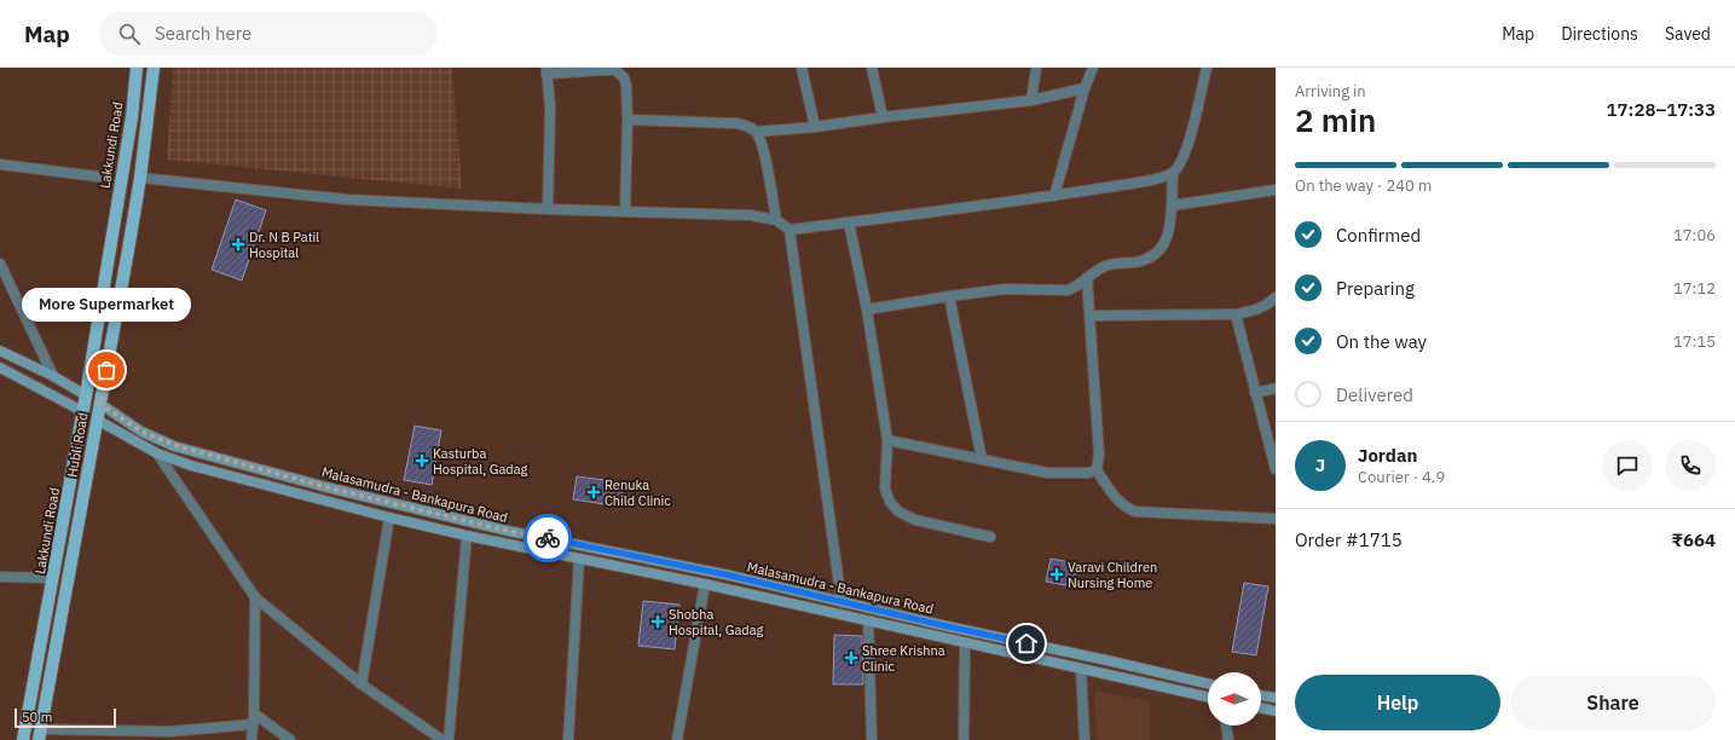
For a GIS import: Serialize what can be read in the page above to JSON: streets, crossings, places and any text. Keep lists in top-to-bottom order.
{
  "streets": {
    "main road": ["Lakkundi Road", "Hubli Road", "Malasamudra - Bankapura Road"]
  },
  "crossings": [
    ["Hubli Road", "Malasamudra - Bankapura Road"]
  ],
  "places": {
    "health": [
      "Dr. N B Patil Hospital",
      "Kasturba Hospital, Gadag",
      "Renuka Child Clinic",
      "Varavi Children Nursing Home",
      "Shobha Hospital, Gadag",
      "Shree Krishna Clinic"
    ],
    "other": ["More Supermarket"]
  },
  "scale_bar": "50 m",
  "north": "left",
  "page": {
    "header": "Map",
    "search": "Search here",
    "nav": ["Map", "Directions", "Saved"],
    "heading": ["2 min", "Arriving in", "17:28–17:33"],
    "panel": [
      "Jordan",
      "Courier · 4.9",
      "Order #1715",
      "₹664"
    ],
    "bar": "On the way · 240 m",
    "list": [
      ["Confirmed", "17:06"],
      ["Preparing", "17:12"],
      ["On the way", "17:15"],
      "Delivered"
    ],
    "bubble": "More Supermarket",
    "round": "J",
    "buttons": ["Help", "Share"],
    "scale": "50 m"
  }
}
